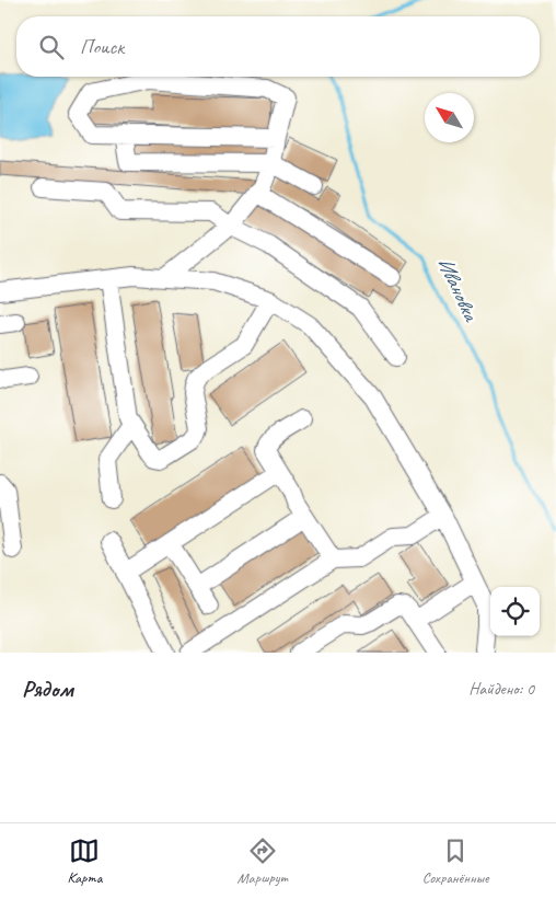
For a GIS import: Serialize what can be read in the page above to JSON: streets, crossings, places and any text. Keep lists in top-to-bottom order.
{
  "water": ["Ивановка"],
  "north": "top left",
  "page": {
    "search": "Поиск",
    "heading": ["Рядом", "Найдено: 0"],
    "nav": ["Карта", "Маршрут", "Сохранённые"]
  }
}
